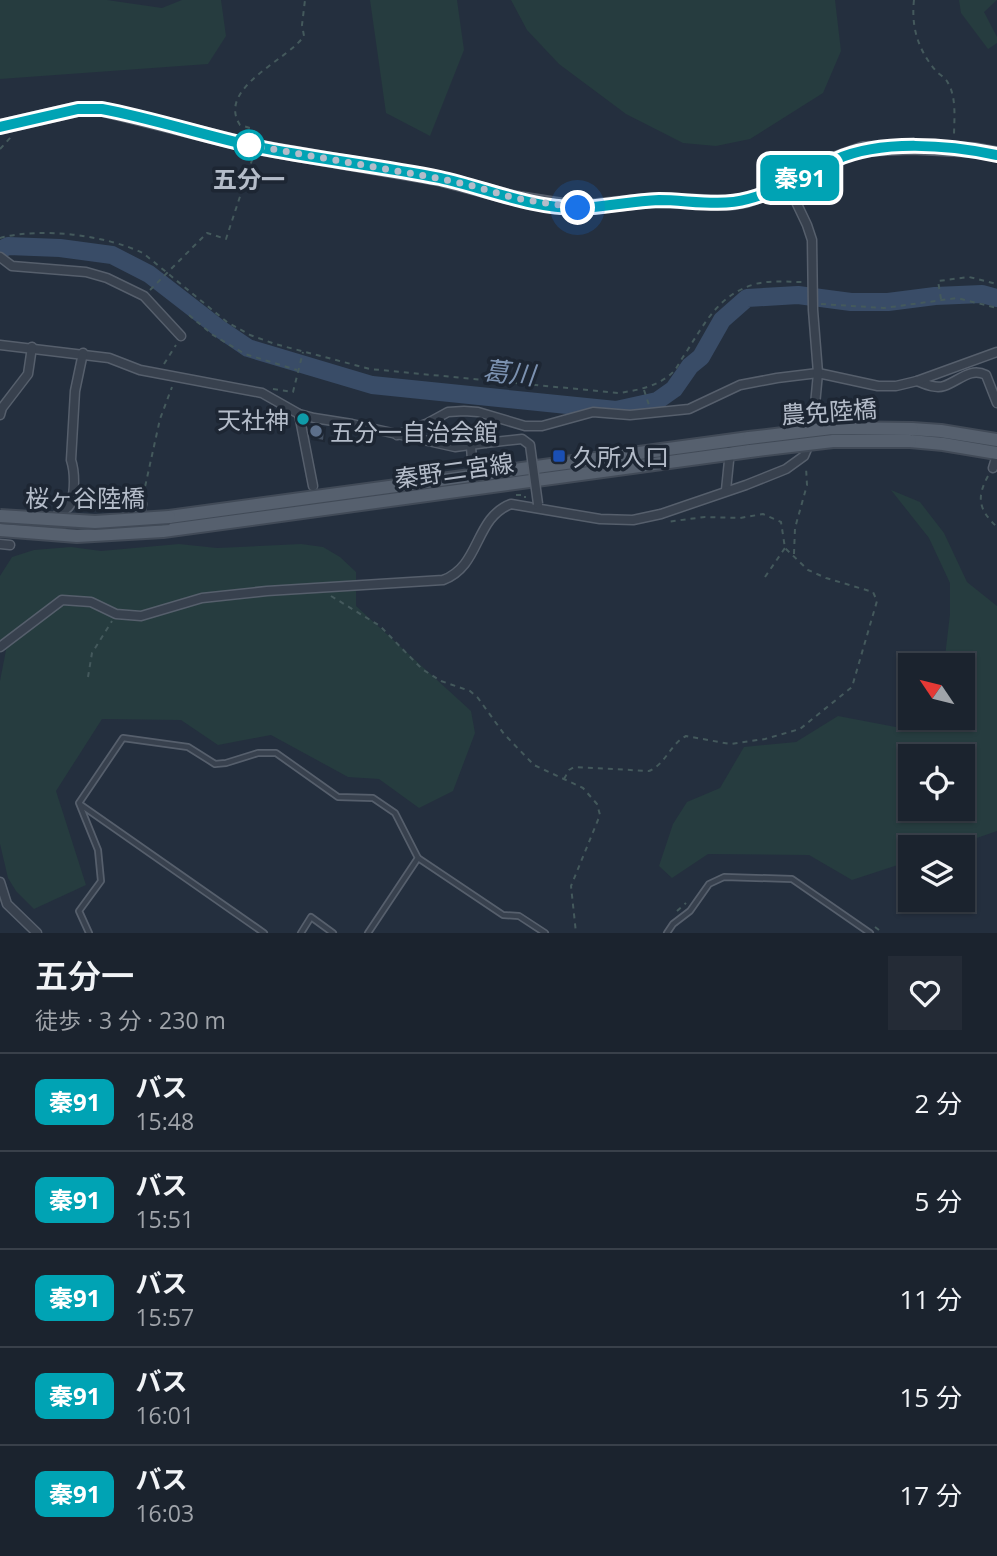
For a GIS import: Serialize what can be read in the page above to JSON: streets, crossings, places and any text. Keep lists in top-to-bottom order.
{
  "streets": {
    "main road": ["農免陸橋", "秦野二宮線", "桜ヶ谷陸橋"]
  },
  "crossings": [
    ["農免陸橋", "秦野二宮線"],
    ["秦野二宮線", "桜ヶ谷陸橋"]
  ],
  "water": ["葛川"],
  "places": {
    "other": ["五分一", "天社神", "五分一自治会館"],
    "transit": ["久所入口"]
  },
  "lines": ["bus line 秦91"],
  "north": "top left",
  "page": {
    "on_map": "秦91",
    "heading": ["五分一", "徒歩 · 3 分 · 230 m"],
    "list": [
      {
        "mark": "秦91",
        "name": "バス",
        "note": "15:48",
        "value": "2 分"
      },
      {
        "mark": "秦91",
        "name": "バス",
        "note": "15:51",
        "value": "5 分"
      },
      {
        "mark": "秦91",
        "name": "バス",
        "note": "15:57",
        "value": "11 分"
      },
      {
        "mark": "秦91",
        "name": "バス",
        "note": "16:01",
        "value": "15 分"
      },
      {
        "mark": "秦91",
        "name": "バス",
        "note": "16:03",
        "value": "17 分"
      }
    ]
  }
}
